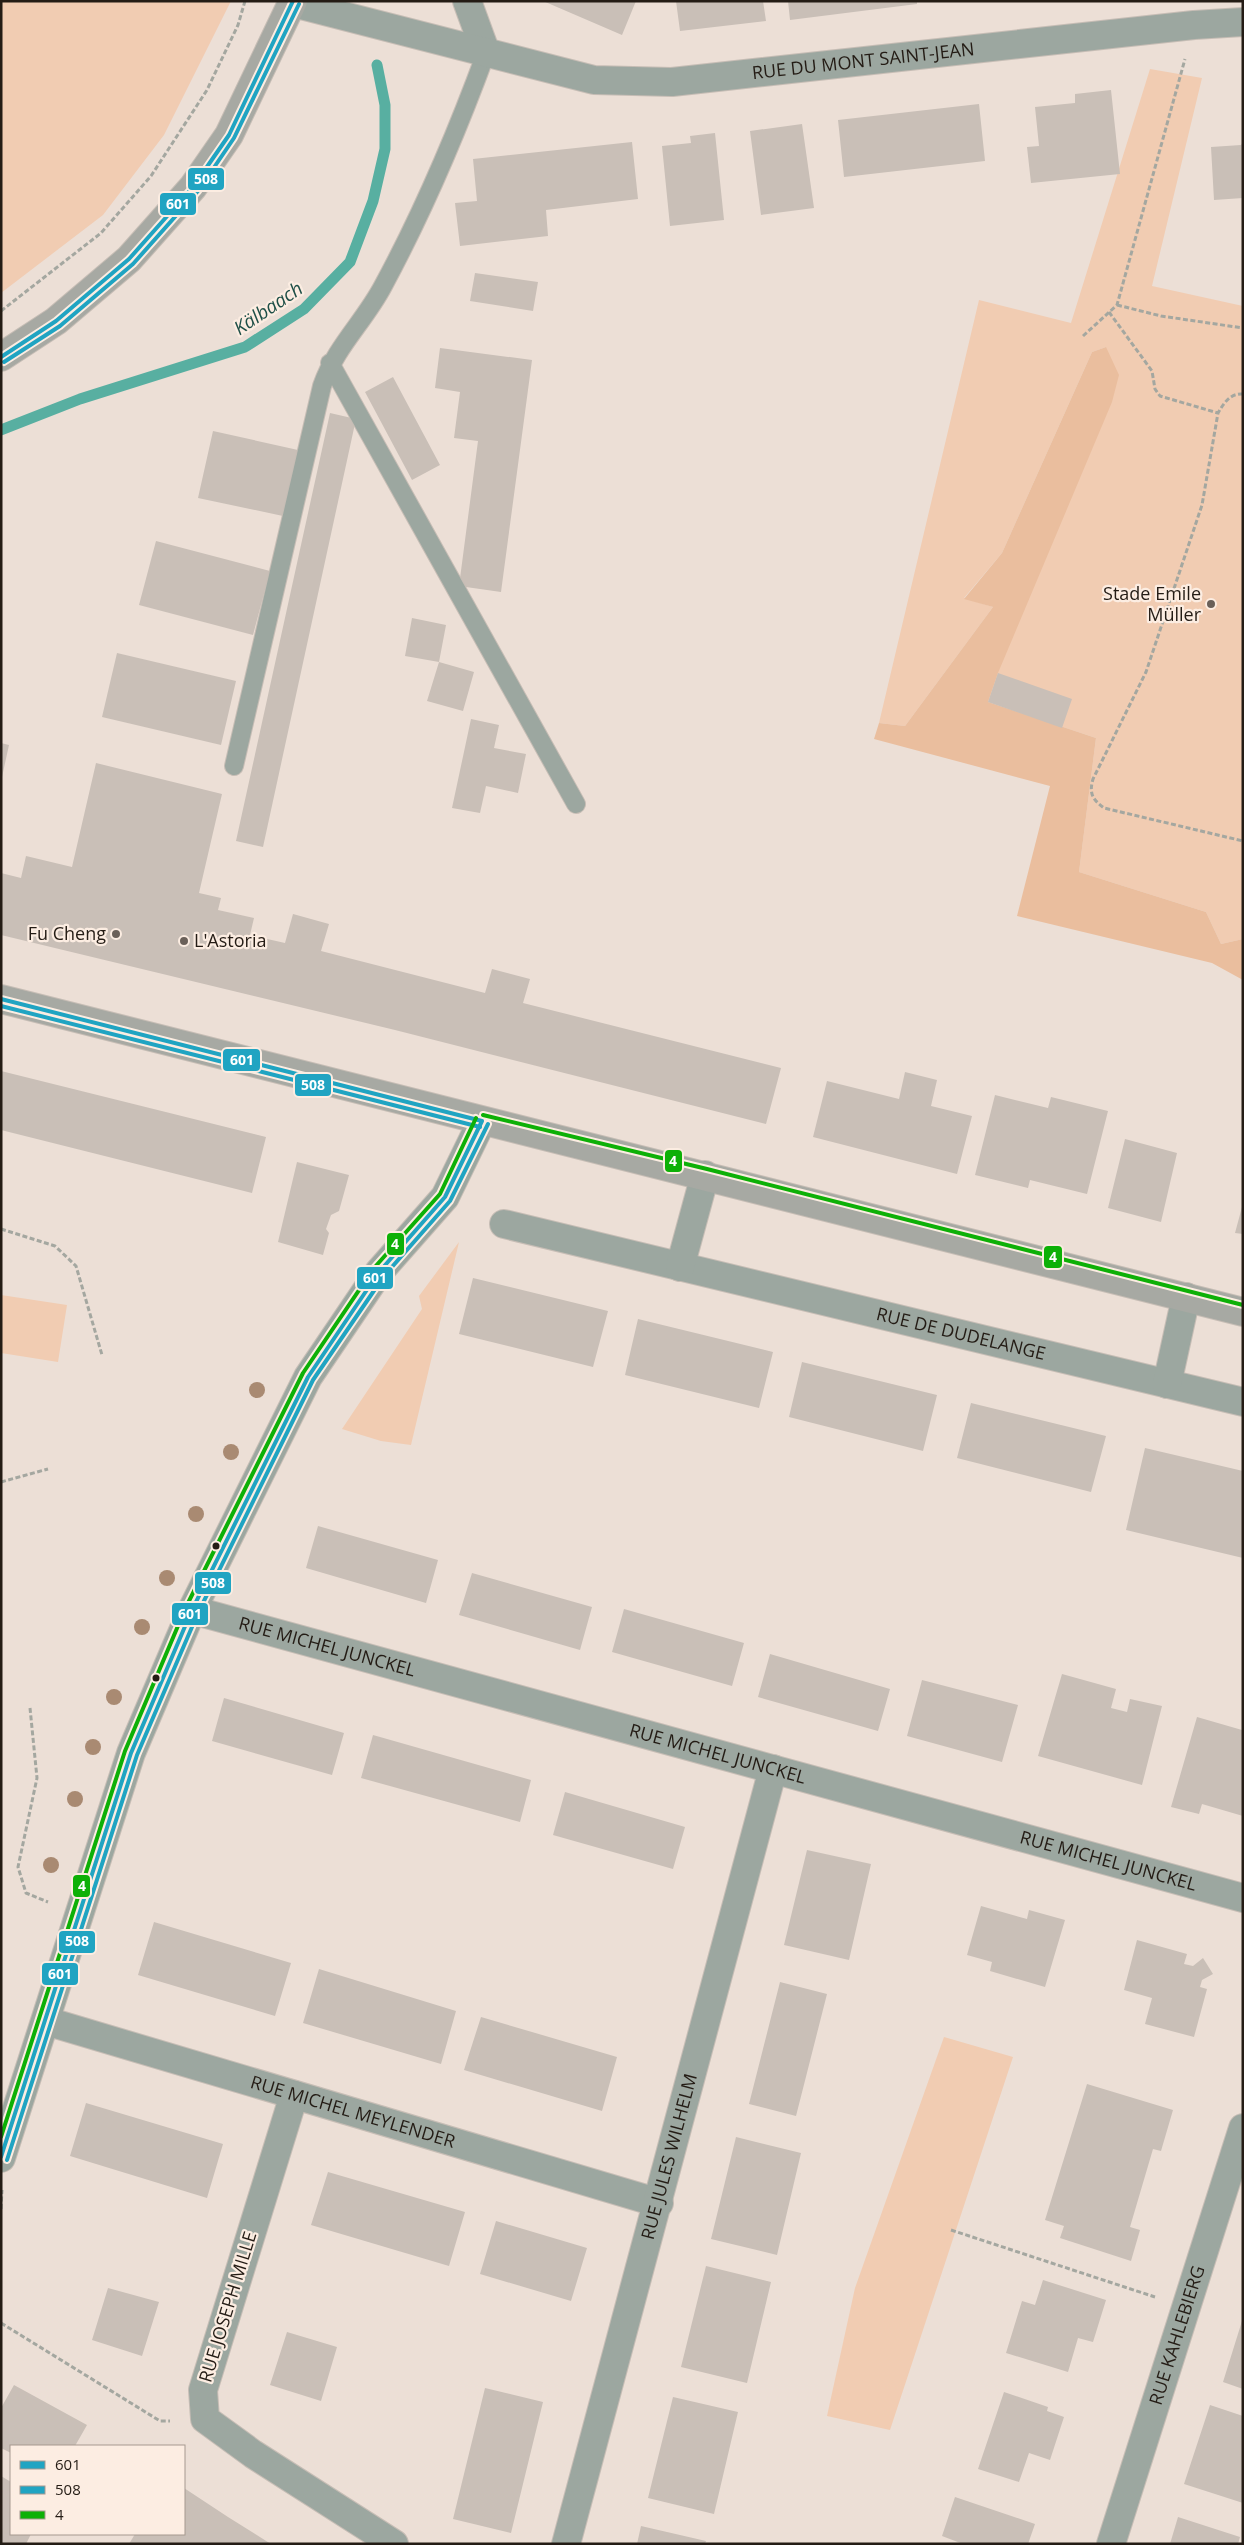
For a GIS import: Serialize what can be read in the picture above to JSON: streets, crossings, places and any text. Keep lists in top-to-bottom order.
{
  "streets": {
    "street": [
      "RUE DU MONT SAINT-JEAN",
      "RUE DE DUDELANGE",
      "RUE MICHEL JUNCKEL",
      "RUE MICHEL MEYLENDER",
      "RUE JULES WILHELM",
      "RUE JOSEPH MILLE",
      "RUE KAHLEBIERG"
    ]
  },
  "crossings": [
    ["RUE MICHEL JUNCKEL", "RUE JULES WILHELM"],
    ["RUE MICHEL MEYLENDER", "RUE JULES WILHELM"],
    ["RUE MICHEL MEYLENDER", "RUE JOSEPH MILLE"]
  ],
  "water": ["Kälbaach"],
  "places": ["Stade Emile Müller", "Fu Cheng", "L'Astoria"],
  "lines": ["transit line 601", "transit line 508", "transit line 4"],
  "legend": ["601", "508", "4"]
}
